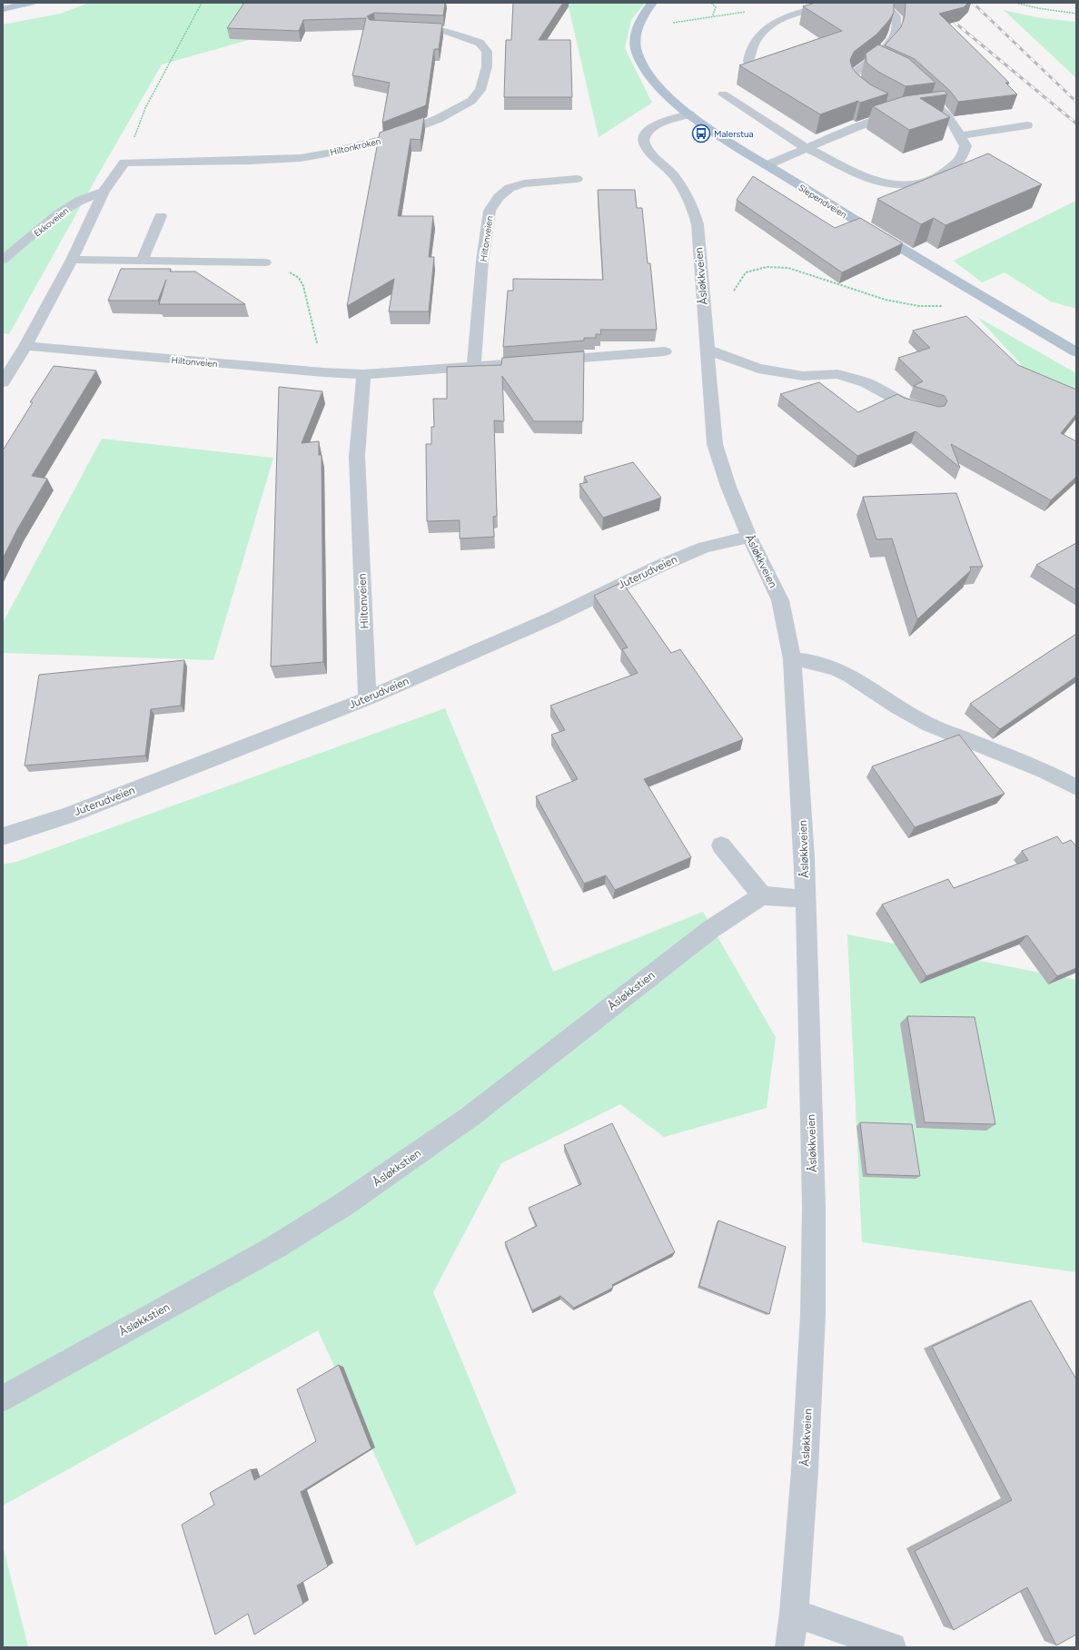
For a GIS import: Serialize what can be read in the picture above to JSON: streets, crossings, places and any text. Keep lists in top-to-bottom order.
{
  "streets": {
    "main road": ["Slependveien"],
    "street": [
      "Hiltonkroken",
      "Ekkoveien",
      "Hiltonveien",
      "Åsløkkveien",
      "Juterudveien",
      "Åsløkkstien"
    ]
  },
  "crossings": [
    ["Slependveien", "Åsløkkveien"],
    ["Hiltonveien", "Juterudveien"],
    ["Åsløkkveien", "Juterudveien"]
  ],
  "places": {
    "bus stop": ["Malerstua"]
  }
}
